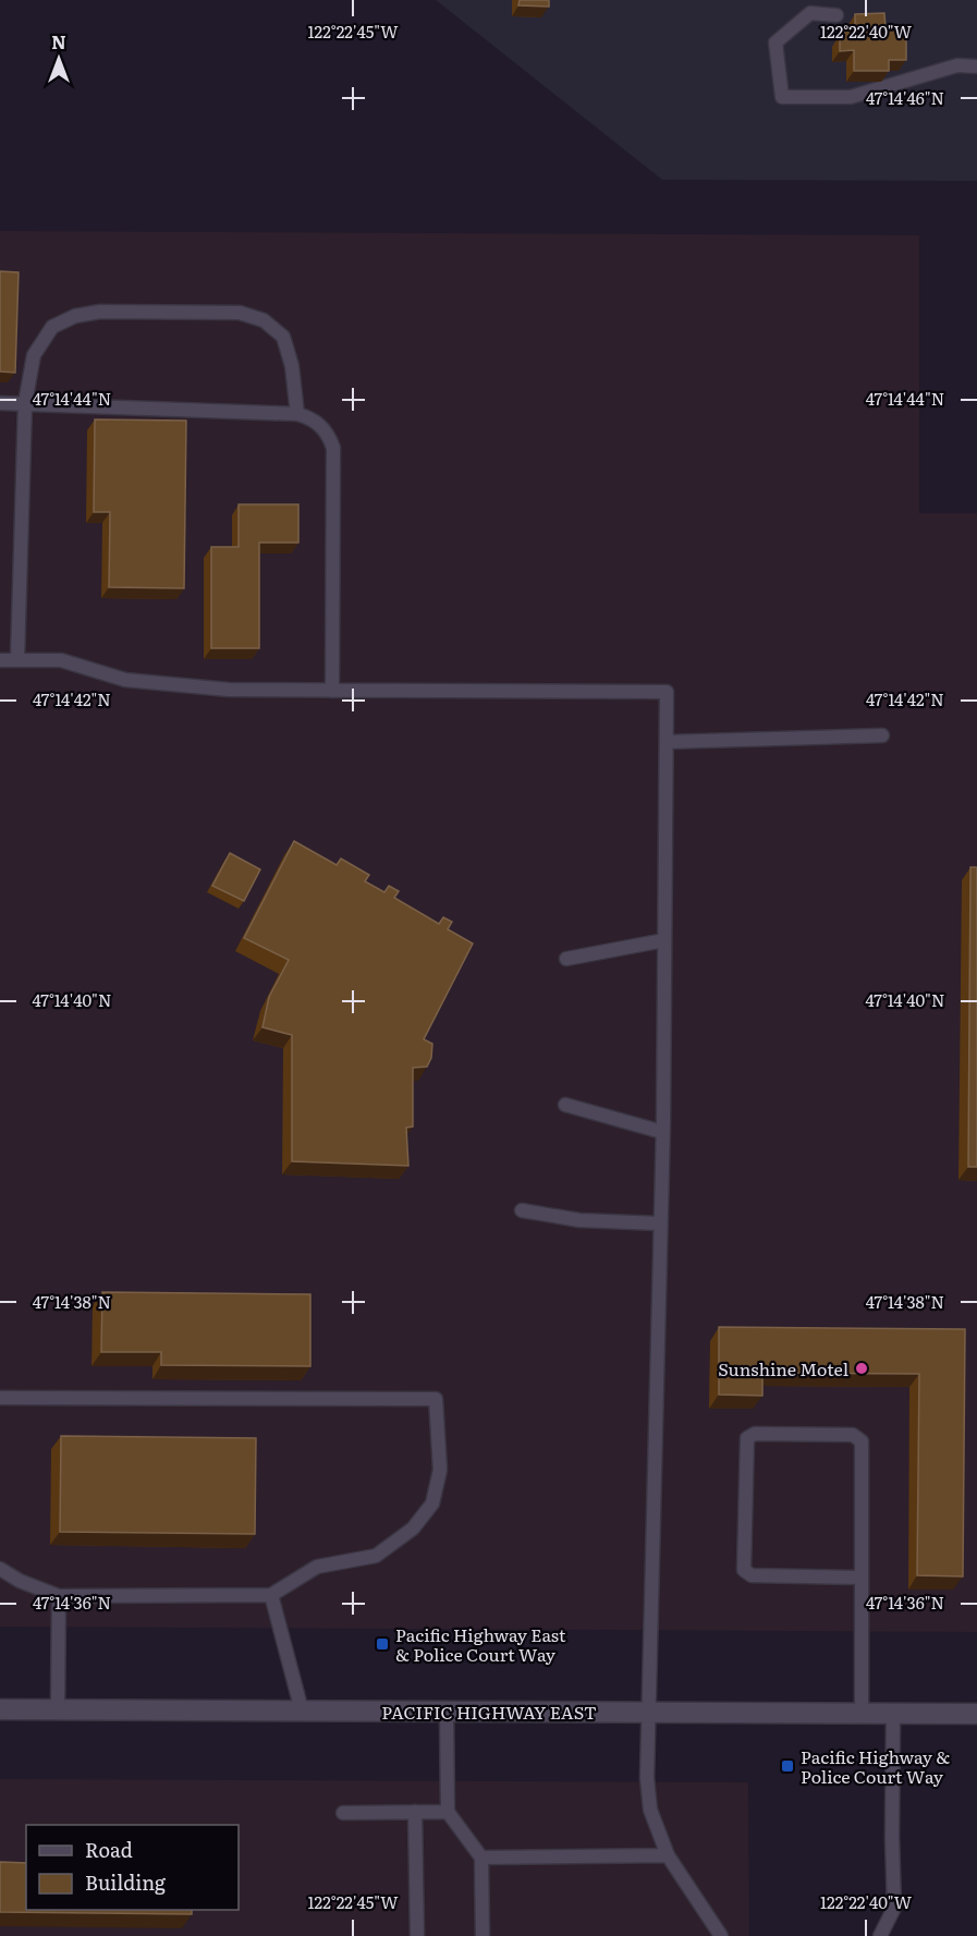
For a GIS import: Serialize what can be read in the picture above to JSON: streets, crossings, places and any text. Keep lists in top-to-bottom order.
{
  "streets": {
    "main road": ["PACIFIC HIGHWAY EAST"]
  },
  "places": {
    "other": ["Sunshine Motel"],
    "transit": ["Pacific Highway East & Police Court Way", "Pacific Highway & Police Court Way"]
  },
  "legend": ["Road", "Building"],
  "north": "top",
  "coordinates": [
    "122°22'45\"W",
    "122°22'40\"W",
    "47°14'46\"N",
    "47°14'44\"N",
    "47°14'42\"N",
    "47°14'40\"N",
    "47°14'38\"N",
    "47°14'36\"N"
  ]
}
